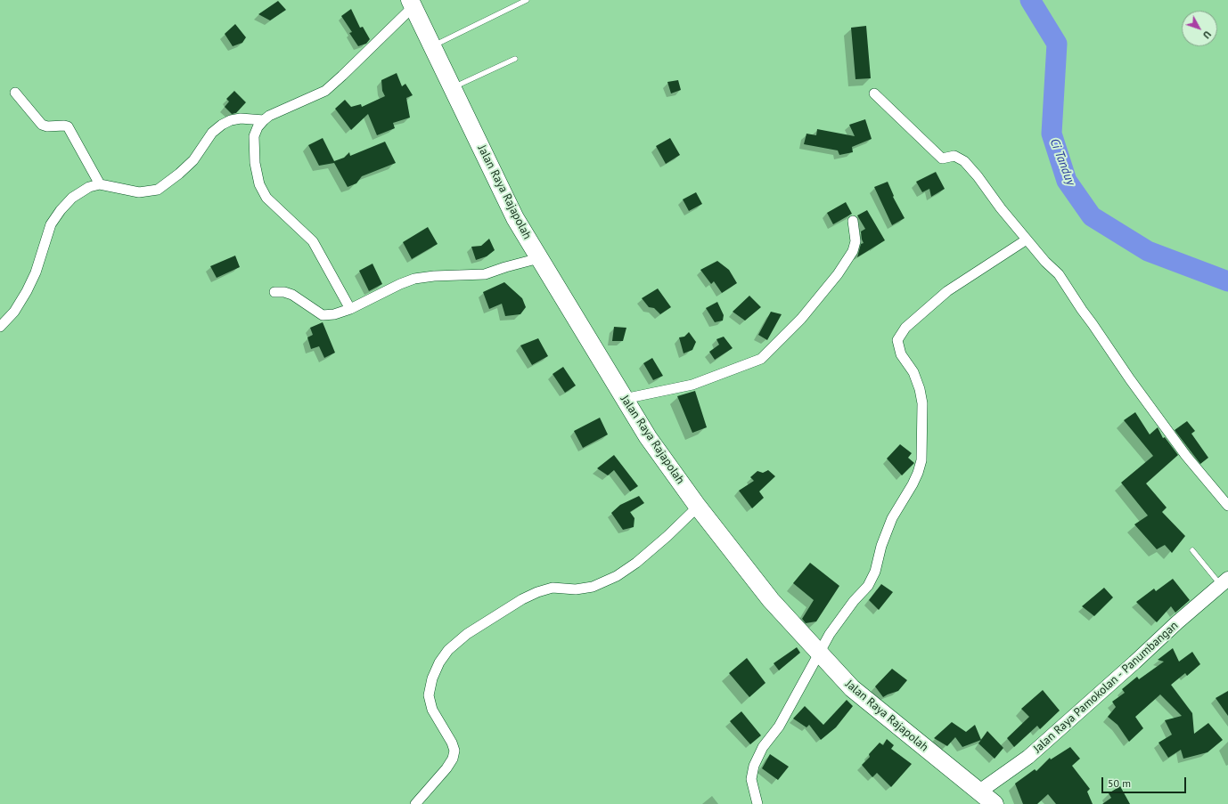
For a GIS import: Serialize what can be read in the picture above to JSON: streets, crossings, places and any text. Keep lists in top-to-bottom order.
{
  "streets": {
    "highway": ["Jalan Raya Rajapolah"],
    "main road": ["Jalan Raya Pamokolan - Panumbangan"]
  },
  "crossings": [
    ["Jalan Raya Rajapolah", "Jalan Raya Pamokolan - Panumbangan"]
  ],
  "water": ["Ci Tanduy"],
  "scale_bar": "50 m",
  "north": "bottom right"
}
